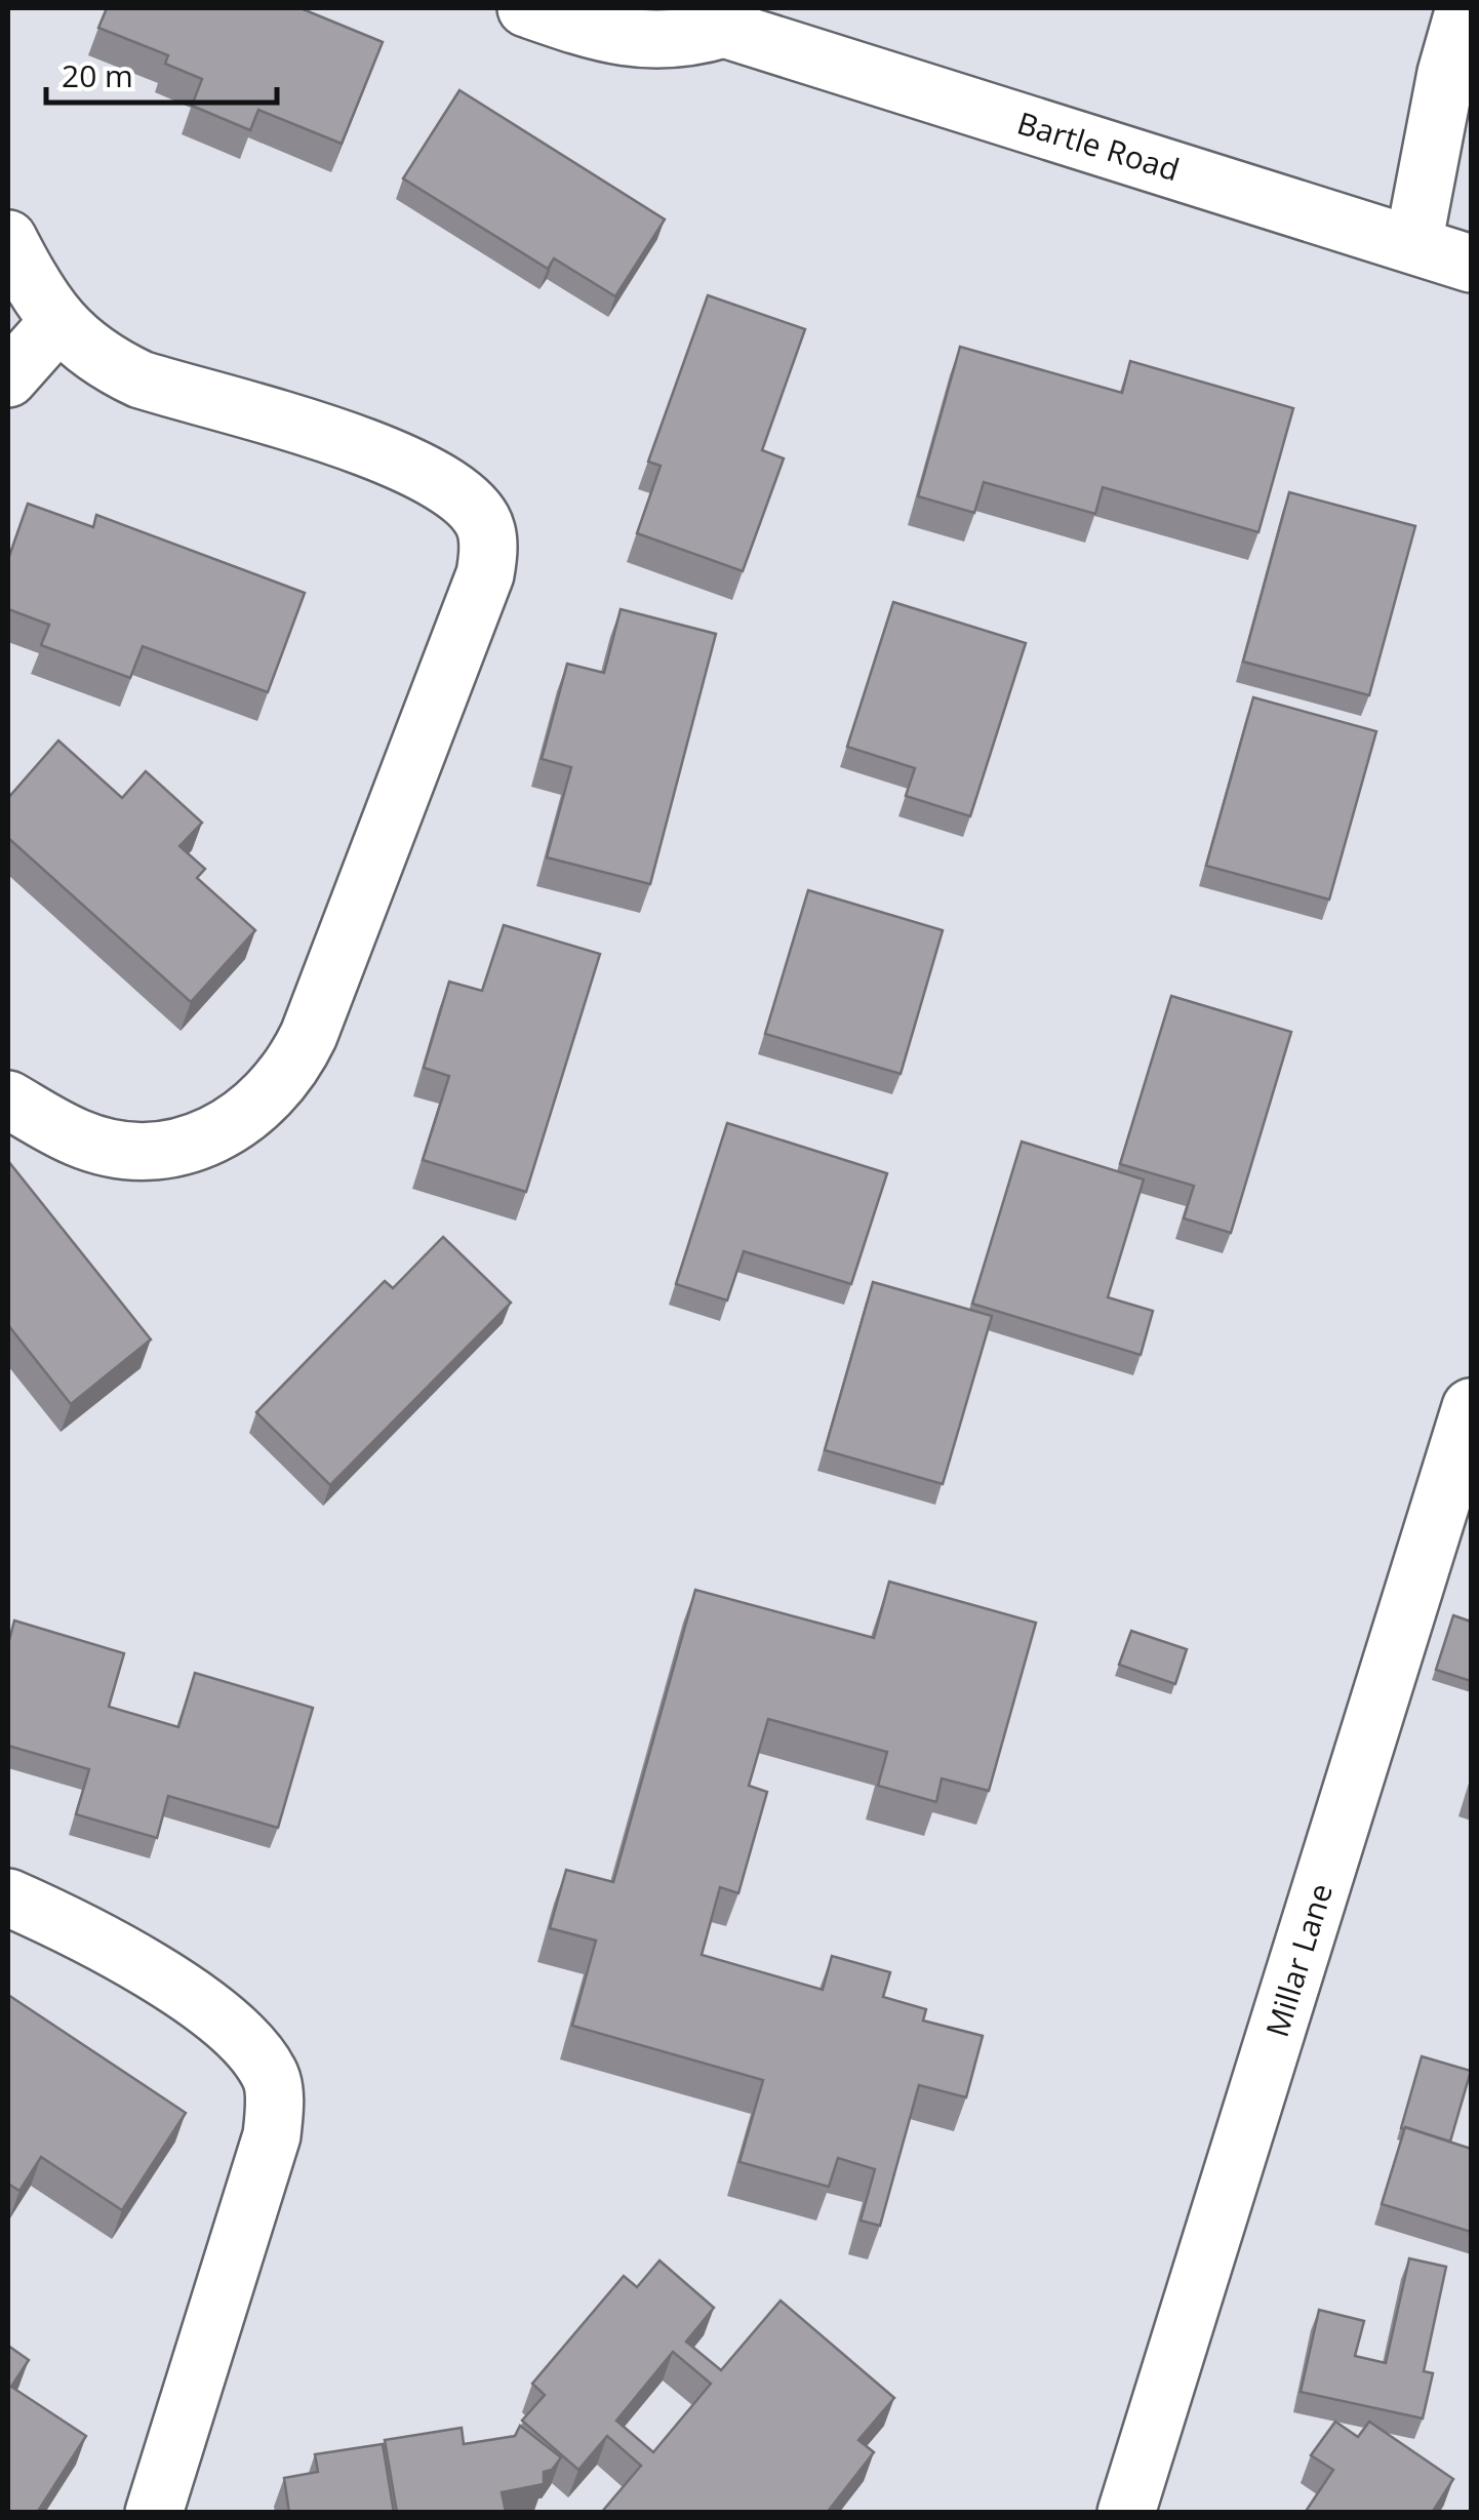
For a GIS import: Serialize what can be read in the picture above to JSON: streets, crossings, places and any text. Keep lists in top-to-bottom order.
{
  "streets": {
    "street": ["Bartle Road", "Millar Lane"]
  },
  "scale_bar": "20 m"
}
